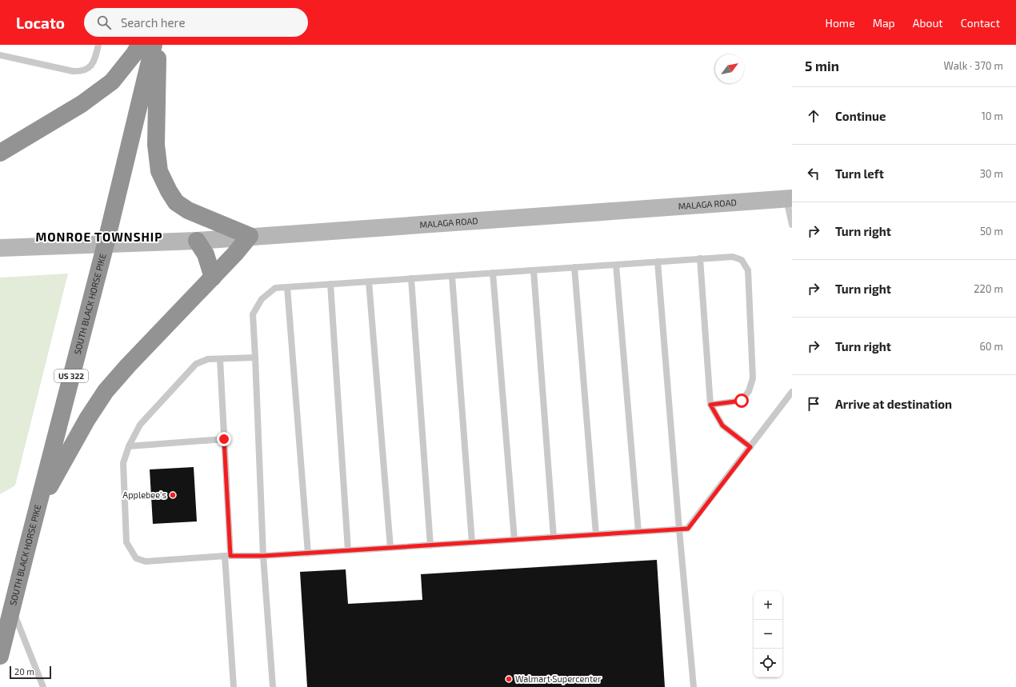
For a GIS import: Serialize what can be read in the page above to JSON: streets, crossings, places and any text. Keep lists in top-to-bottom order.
{
  "streets": {
    "highway": ["SOUTH BLACK HORSE PIKE", "US 322"],
    "main road": ["MALAGA ROAD"]
  },
  "crossings": [
    ["MALAGA ROAD", "SOUTH BLACK HORSE PIKE"]
  ],
  "districts": ["MONROE TOWNSHIP"],
  "places": ["Applebee's", "Walmart Supercenter"],
  "scale_bar": "20 m",
  "north": "top right",
  "page": {
    "header": "Locato",
    "search": "Search here",
    "nav": [
      "Home",
      "Map",
      "About",
      "Contact"
    ],
    "heading": ["5 min", "Walk · 370 m"],
    "list": [
      ["Continue", "10 m"],
      ["Turn left", "30 m"],
      ["Turn right", "50 m"],
      ["Turn right", "220 m"],
      ["Turn right", "60 m"],
      "Arrive at destination"
    ],
    "map_buttons": ["+", "−"],
    "scale": "20 m"
  }
}
